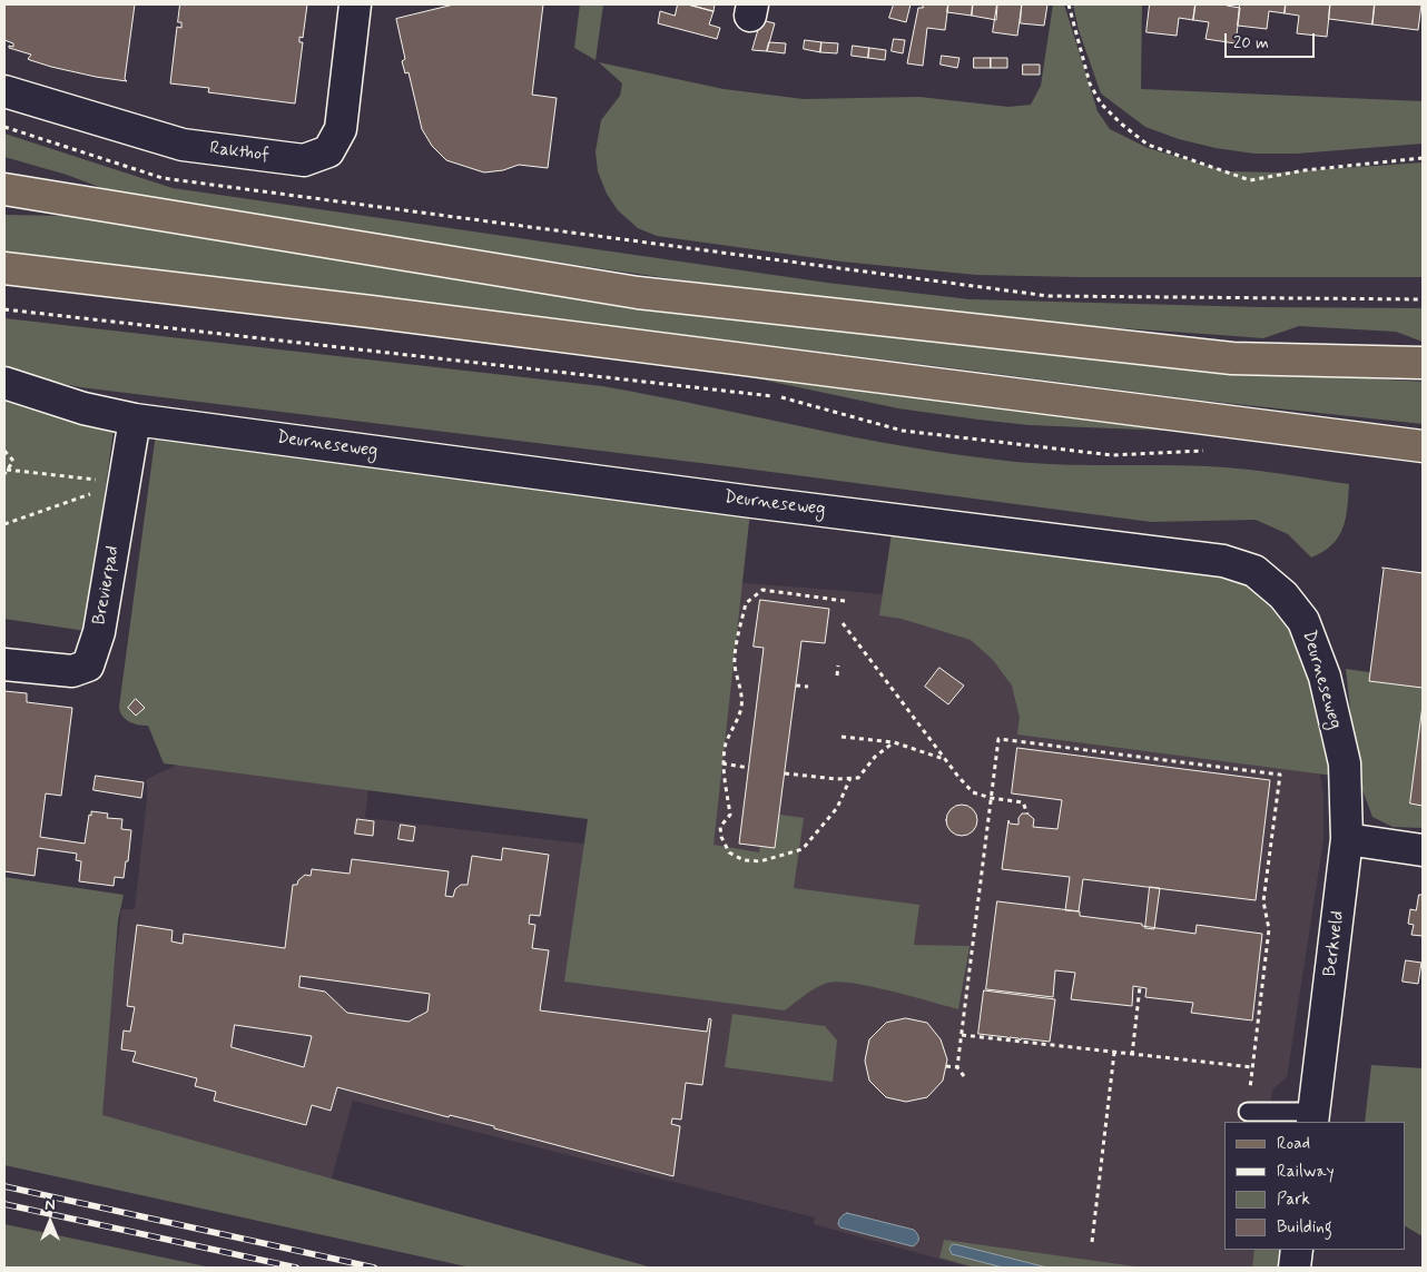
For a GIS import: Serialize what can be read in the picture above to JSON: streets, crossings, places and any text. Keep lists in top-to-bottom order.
{
  "streets": {
    "street": [
      "Rakthof",
      "Deurneseweg",
      "Brevierpad",
      "Berkveld"
    ]
  },
  "crossings": [
    ["Deurneseweg", "Brevierpad"],
    ["Deurneseweg", "Berkveld"]
  ],
  "legend": [
    "Road",
    "Railway",
    "Park",
    "Building"
  ],
  "scale_bar": "20 m",
  "north": "top"
}
